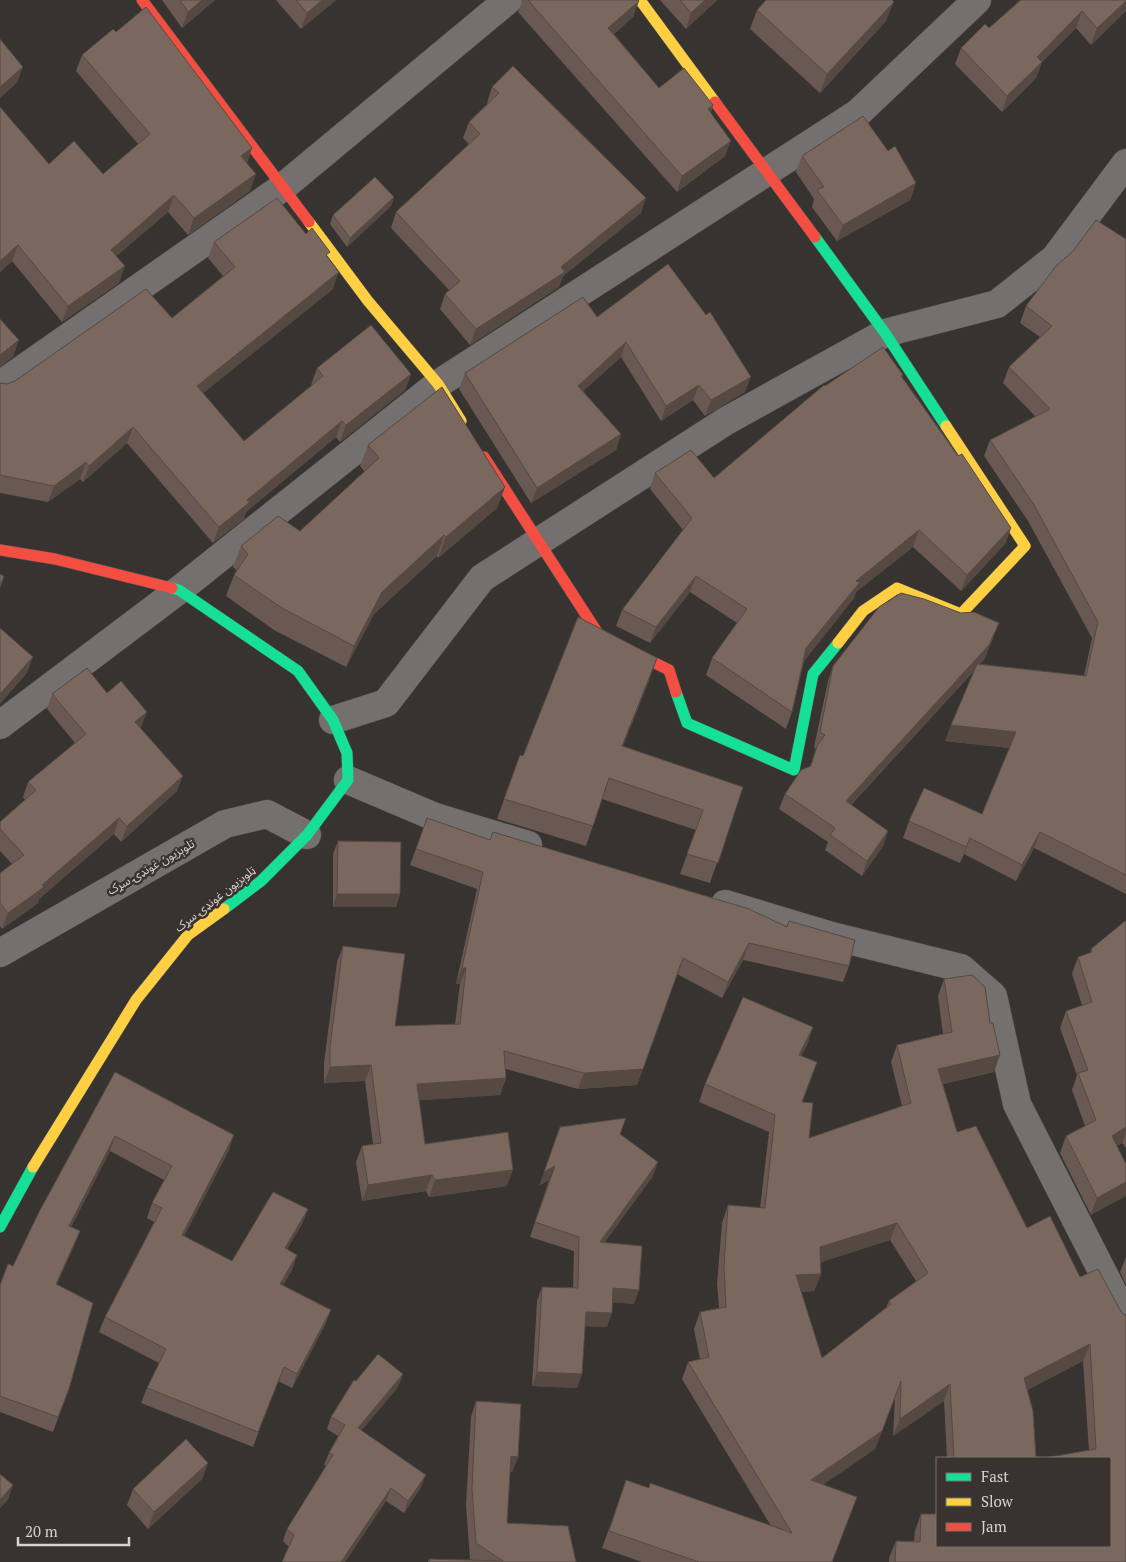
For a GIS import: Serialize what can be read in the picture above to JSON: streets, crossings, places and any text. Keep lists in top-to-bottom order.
{
  "streets": {
    "street": ["تلوېزيون غونډۍ سړک", "ټلوېزيون غونډۍ سړک"]
  },
  "crossings": [
    ["تلوېزيون غونډۍ سړک", "ټلوېزيون غونډۍ سړک"]
  ],
  "legend": ["Fast", "Slow", "Jam"],
  "scale_bar": "20 m"
}
